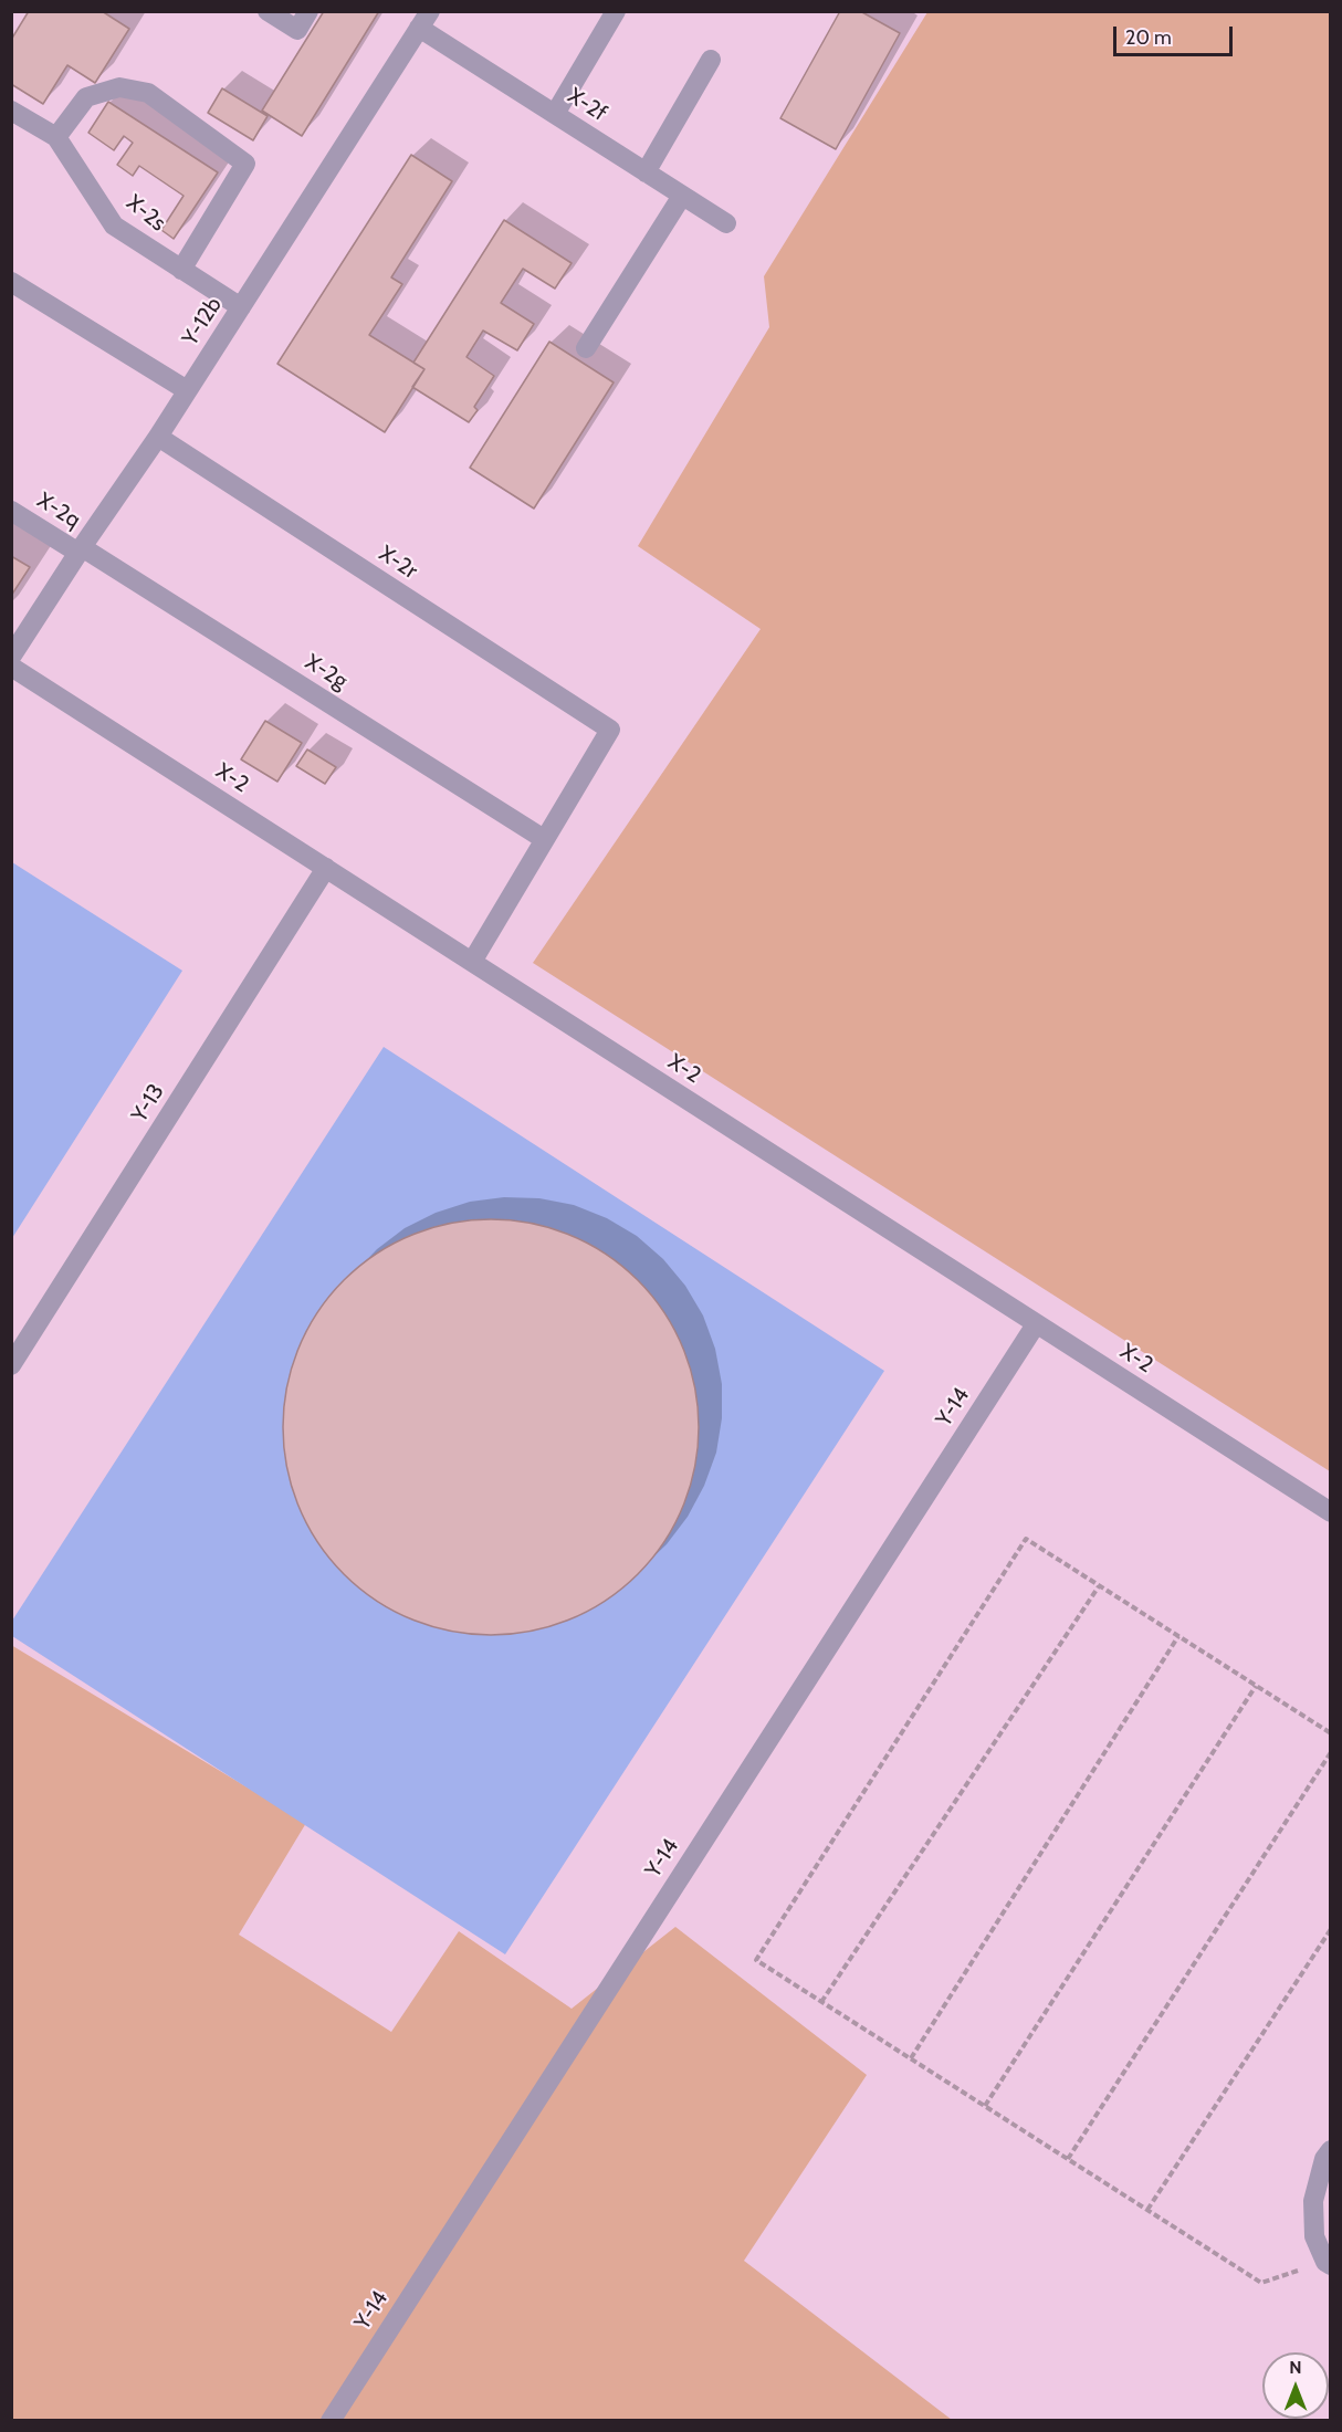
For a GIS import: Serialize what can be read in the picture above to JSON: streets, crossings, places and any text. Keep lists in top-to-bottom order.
{
  "streets": {
    "street": [
      "X-2f",
      "X-2s",
      "Y-12b",
      "X-2q",
      "X-2r",
      "X-2g",
      "X-2",
      "Y-13",
      "Y-14"
    ]
  },
  "crossings": [
    ["X-2f", "Y-12b"],
    ["X-2s", "Y-12b"],
    ["Y-12b", "X-2q"],
    ["Y-12b", "X-2r"],
    ["Y-12b", "X-2g"],
    ["X-2q", "X-2g"],
    ["X-2r", "X-2g"],
    ["X-2", "Y-13"],
    ["X-2", "Y-14"]
  ],
  "scale_bar": "20 m",
  "north": "top"
}
